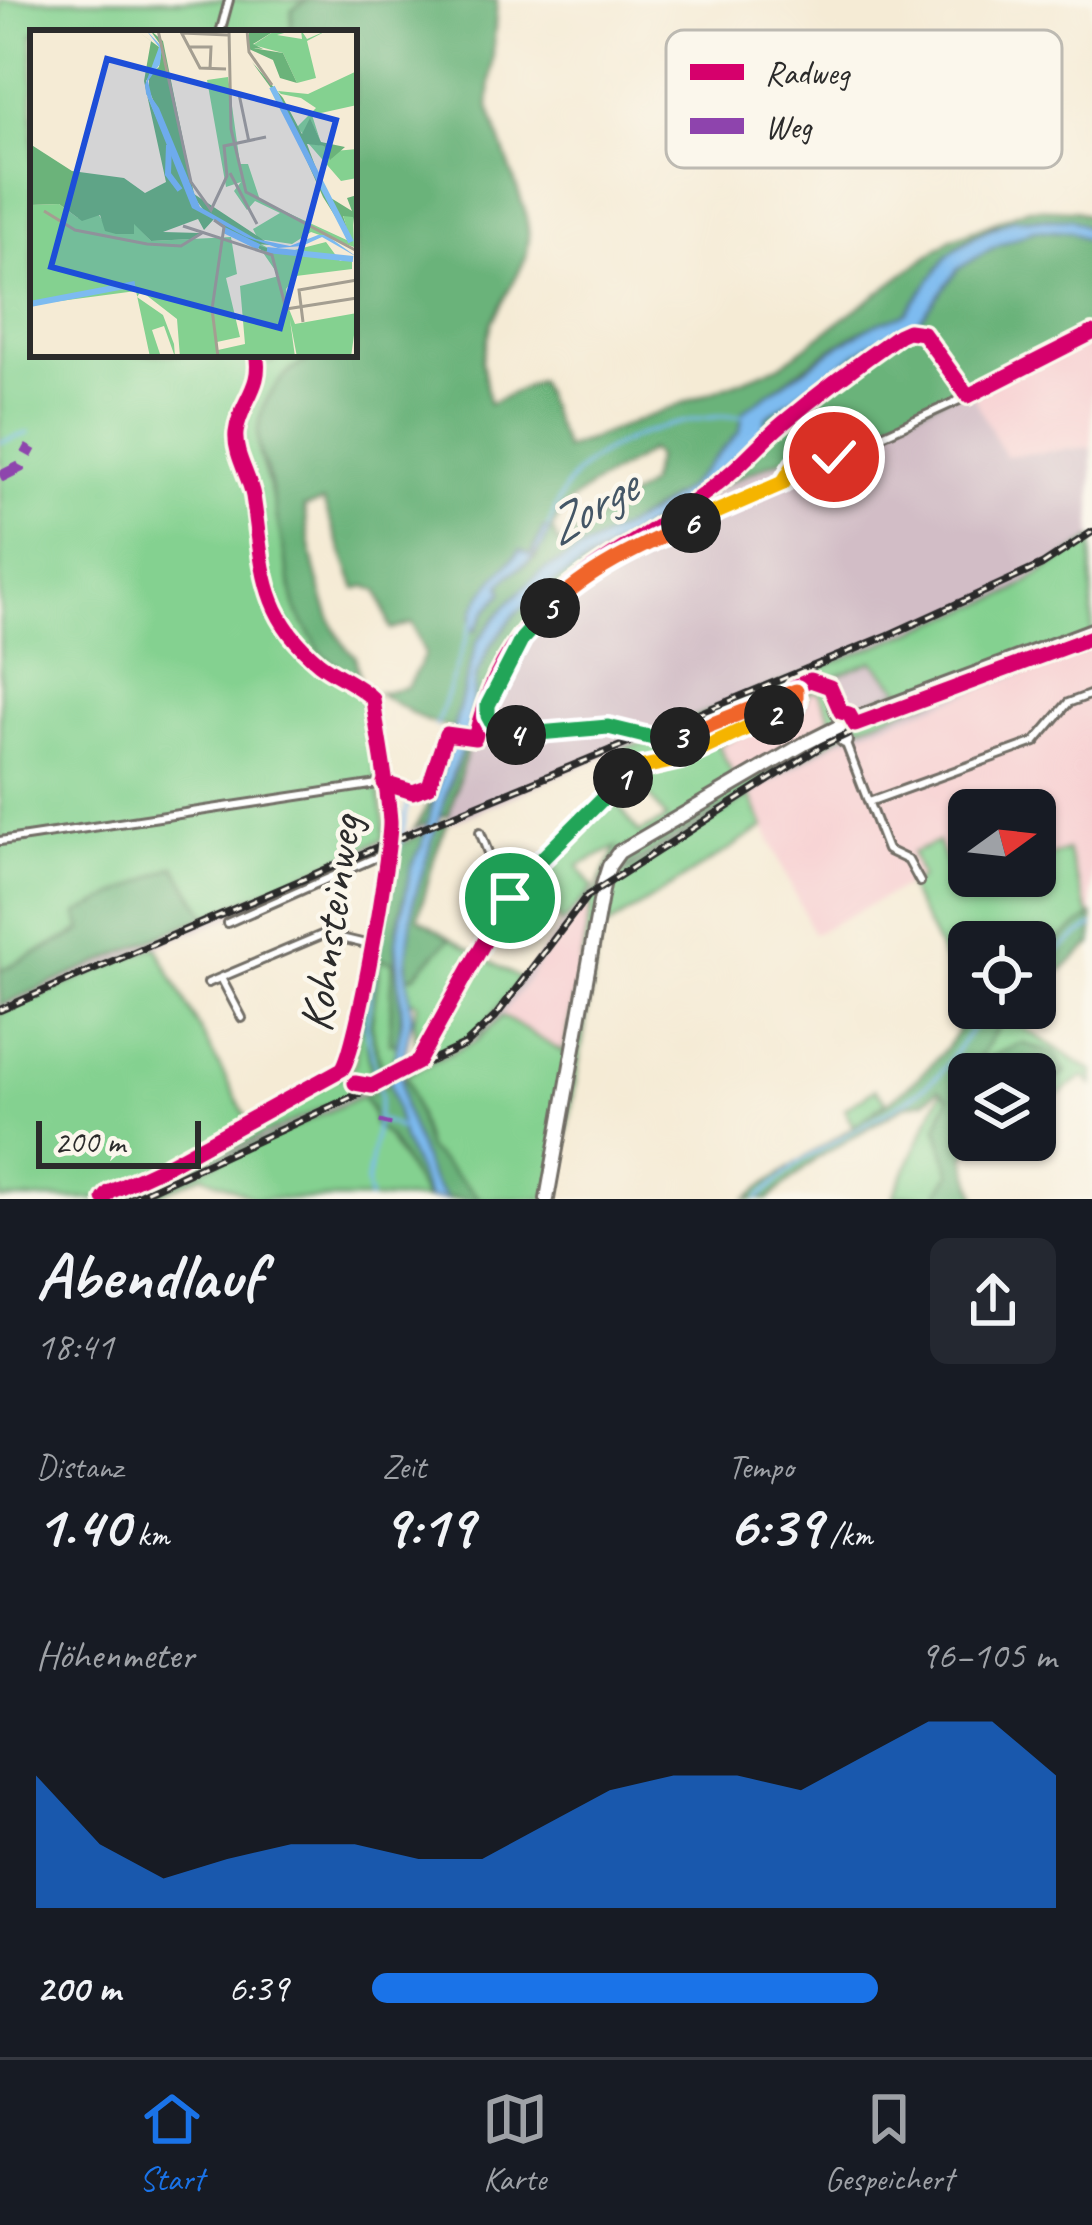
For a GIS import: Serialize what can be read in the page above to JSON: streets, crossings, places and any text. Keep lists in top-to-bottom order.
{
  "streets": {
    "street": ["Kohnsteinweg"]
  },
  "water": ["Zorge"],
  "legend": ["Radweg", "Weg"],
  "scale_bar": "200 m",
  "north": "right",
  "page": {
    "pins": [
      "6",
      "5",
      "2",
      "4",
      "3",
      "1"
    ],
    "scale": "200 m",
    "heading": ["Abendlauf", "18:41"],
    "stats": [
      ["Distanz", "1.40 km"],
      ["Zeit", "9:19"],
      ["Tempo", "6:39 /km"]
    ],
    "chart": ["Höhenmeter", "96–105 m"],
    "list": [
      {
        "name": "200 m",
        "note": "6:39"
      }
    ],
    "tabs": ["Start", "Karte", "Gespeichert"]
  }
}
